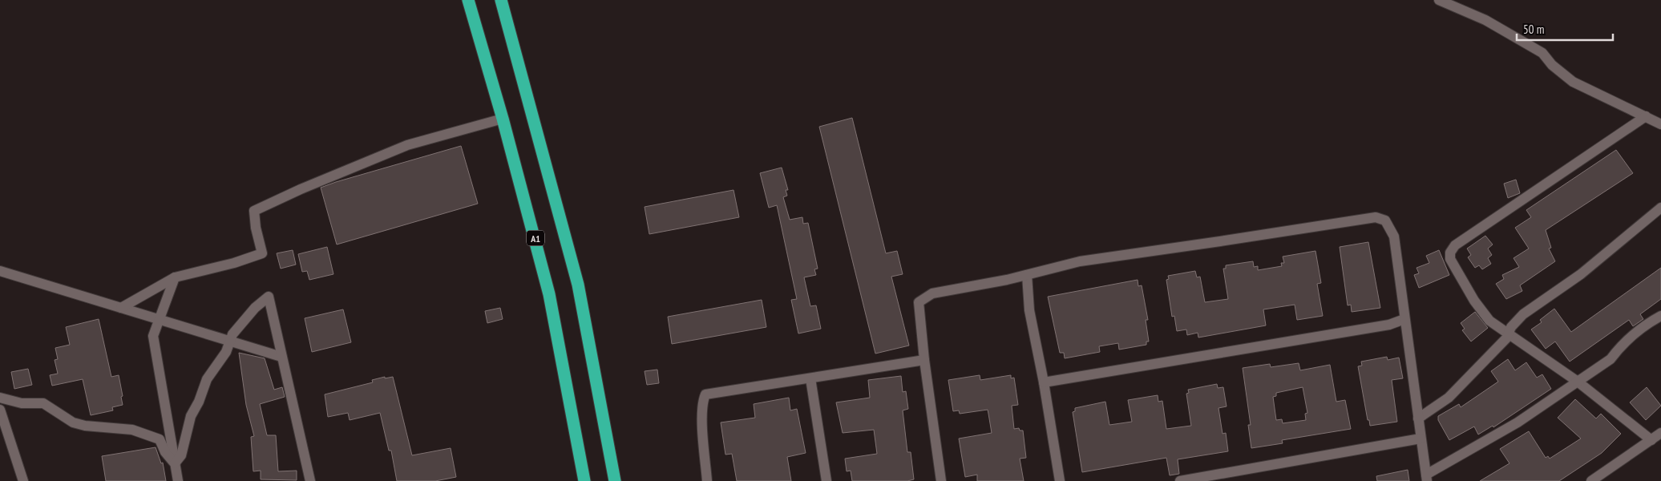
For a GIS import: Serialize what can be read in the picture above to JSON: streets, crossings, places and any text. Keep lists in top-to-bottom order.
{
  "streets": {
    "highway": ["A1"]
  },
  "scale_bar": "50 m"
}
